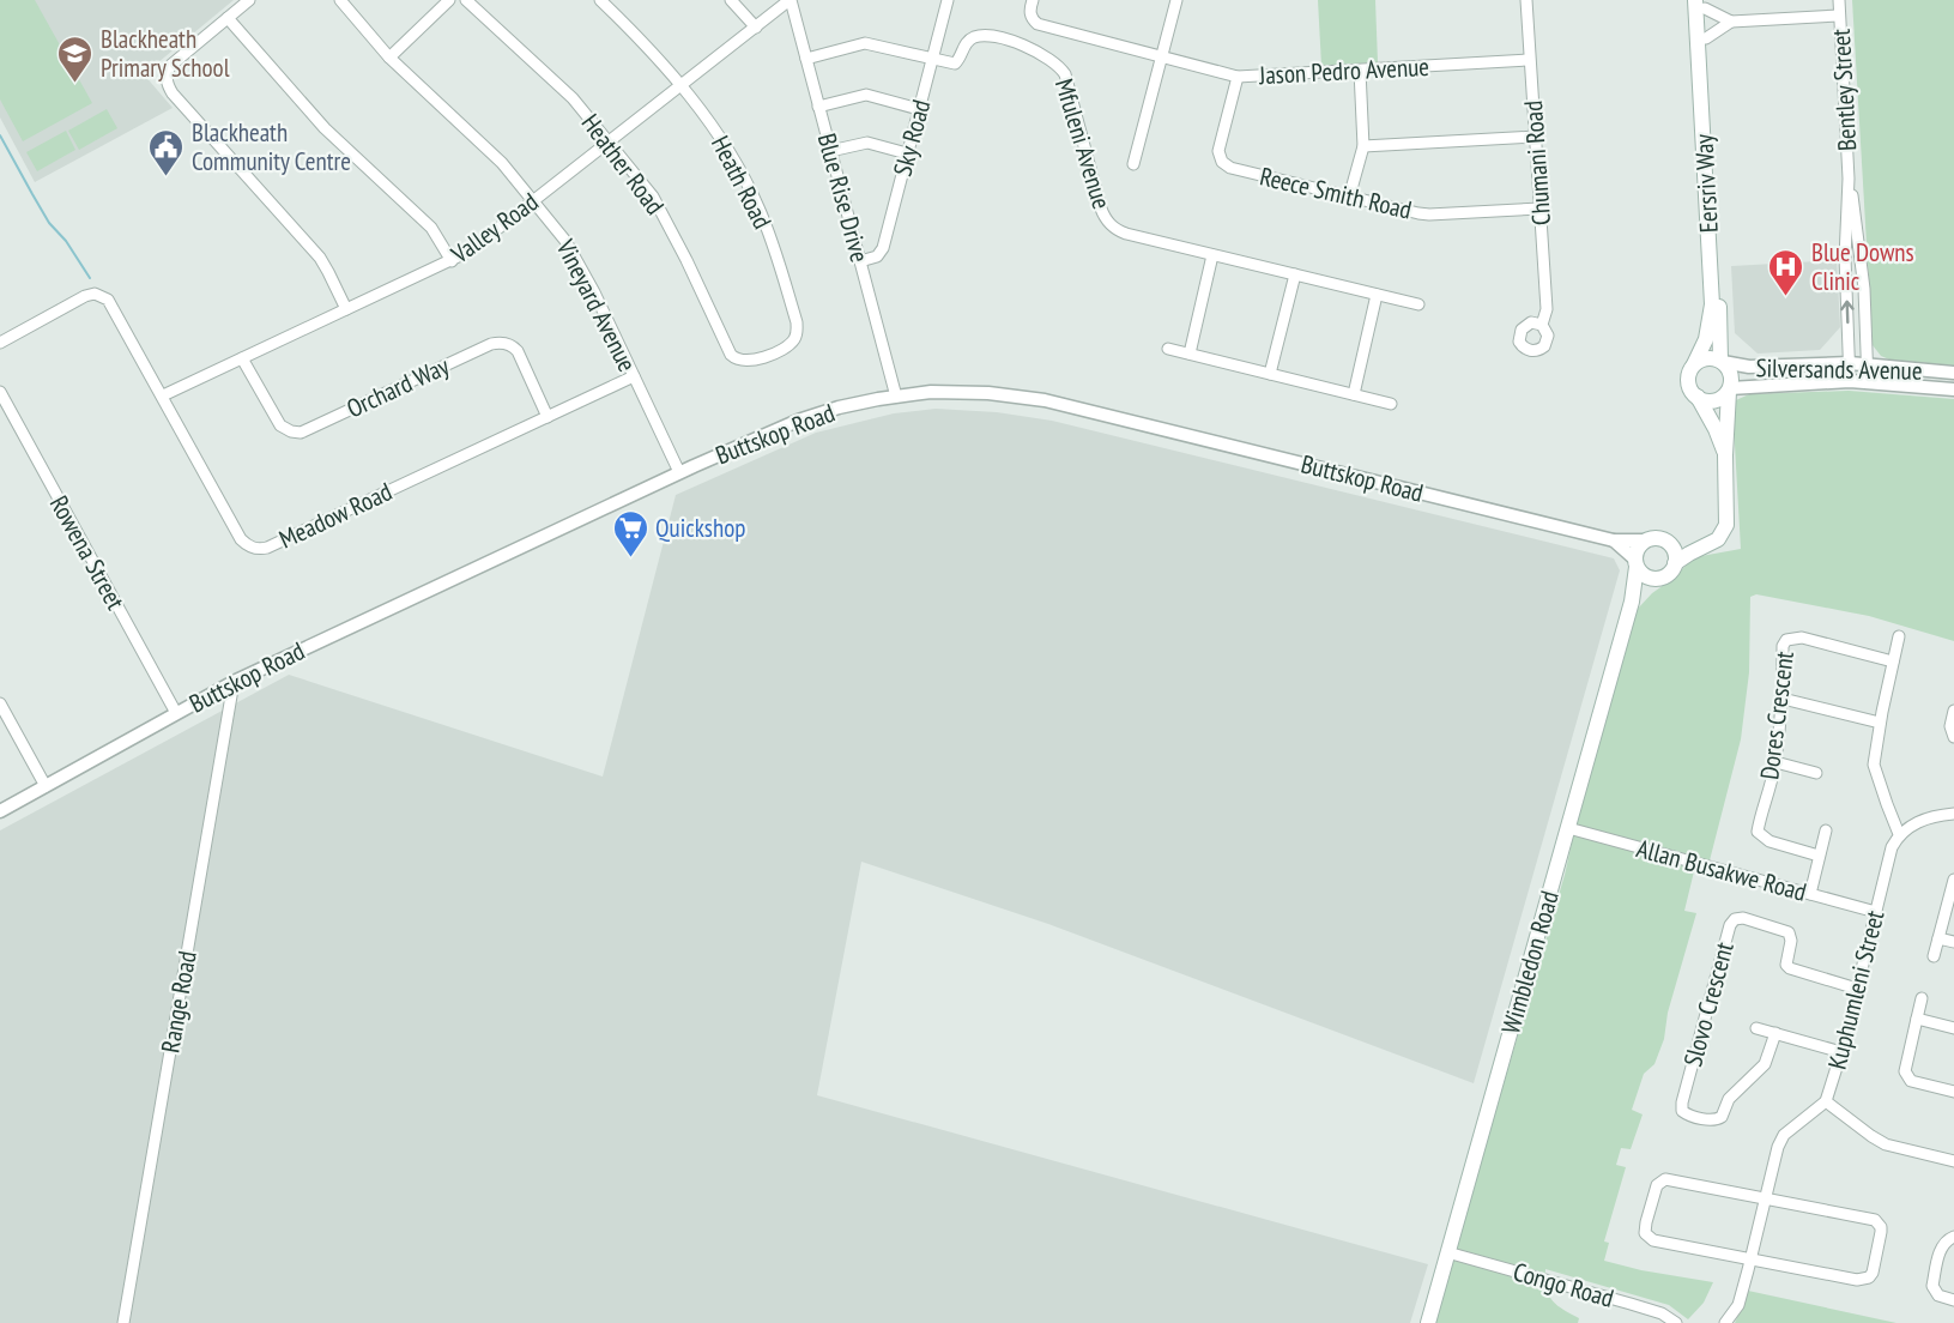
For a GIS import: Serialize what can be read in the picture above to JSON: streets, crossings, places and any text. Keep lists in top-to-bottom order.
{
  "streets": {
    "main road": ["Eersriv Way", "Wimbledon Road"],
    "street": [
      "Jason Pedro Avenue",
      "Bentley Street",
      "Sky Road",
      "Mfuleni Avenue",
      "Chumani Road",
      "Heather Road",
      "Heath Road",
      "Reece Smith Road",
      "Blue Rise Drive",
      "Valley Road",
      "Vineyard Avenue",
      "Silversands Avenue",
      "Orchard Way",
      "Buttskop Road",
      "Meadow Road",
      "Rowena Street",
      "Dores Crescent",
      "Allan Busakwe Road",
      "Kuphumleni Street",
      "Range Road",
      "Slovo Crescent",
      "Congo Road"
    ]
  },
  "crossings": [
    ["Jason Pedro Avenue", "Chumani Road"],
    ["Jason Pedro Avenue", "Reece Smith Road"],
    ["Bentley Street", "Silversands Avenue"],
    ["Sky Road", "Mfuleni Avenue"],
    ["Sky Road", "Blue Rise Drive"],
    ["Chumani Road", "Reece Smith Road"],
    ["Heather Road", "Heath Road"],
    ["Heather Road", "Valley Road"],
    ["Heath Road", "Valley Road"],
    ["Eersriv Way", "Silversands Avenue"],
    ["Blue Rise Drive", "Valley Road"],
    ["Blue Rise Drive", "Buttskop Road"],
    ["Valley Road", "Vineyard Avenue"],
    ["Valley Road", "Orchard Way"],
    ["Valley Road", "Meadow Road"],
    ["Vineyard Avenue", "Buttskop Road"],
    ["Vineyard Avenue", "Meadow Road"],
    ["Orchard Way", "Meadow Road"],
    ["Buttskop Road", "Rowena Street"],
    ["Buttskop Road", "Wimbledon Road"],
    ["Buttskop Road", "Range Road"],
    ["Allan Busakwe Road", "Wimbledon Road"],
    ["Allan Busakwe Road", "Kuphumleni Street"],
    ["Wimbledon Road", "Congo Road"],
    ["Kuphumleni Street", "Slovo Crescent"]
  ],
  "places": {
    "school or university": ["Blackheath Primary School"],
    "public building": ["Blackheath Community Centre"],
    "hospital": ["Blue Downs Clinic"],
    "supermarket": ["Quickshop"]
  }
}
